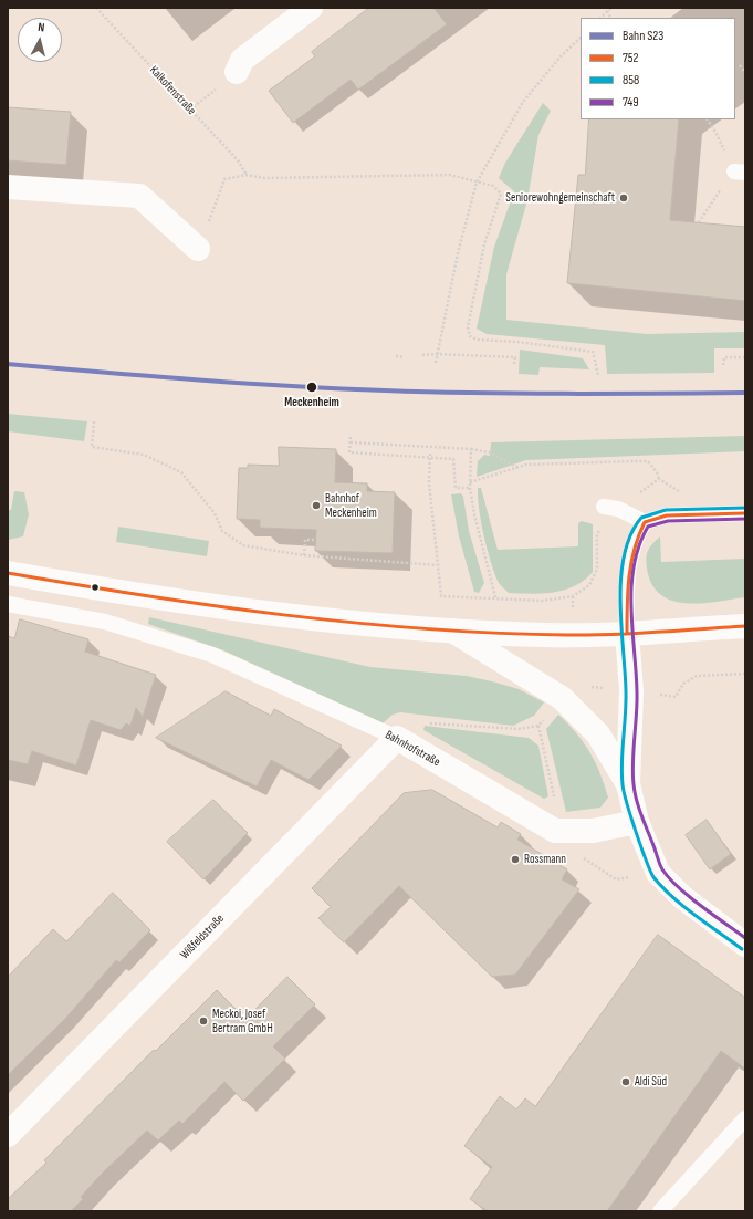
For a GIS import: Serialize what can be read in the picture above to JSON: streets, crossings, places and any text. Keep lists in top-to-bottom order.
{
  "streets": {
    "street": ["Bahnhofstraße", "Wißfeldstraße"],
    "path": ["Kalkofenstraße"]
  },
  "crossings": [
    ["Bahnhofstraße", "Wißfeldstraße"]
  ],
  "places": [
    "Seniorewohngemeinschaft",
    "Meckenheim",
    "Bahnhof Meckenheim",
    "Rossmann",
    "Meckoi, Josef Bertram GmbH",
    "Aldi Süd"
  ],
  "lines": [
    "rail line S23",
    "transit line 858",
    "transit line 752",
    "transit line 749"
  ],
  "legend": [
    "Bahn S23",
    "752",
    "858",
    "749"
  ],
  "north": "top"
}
